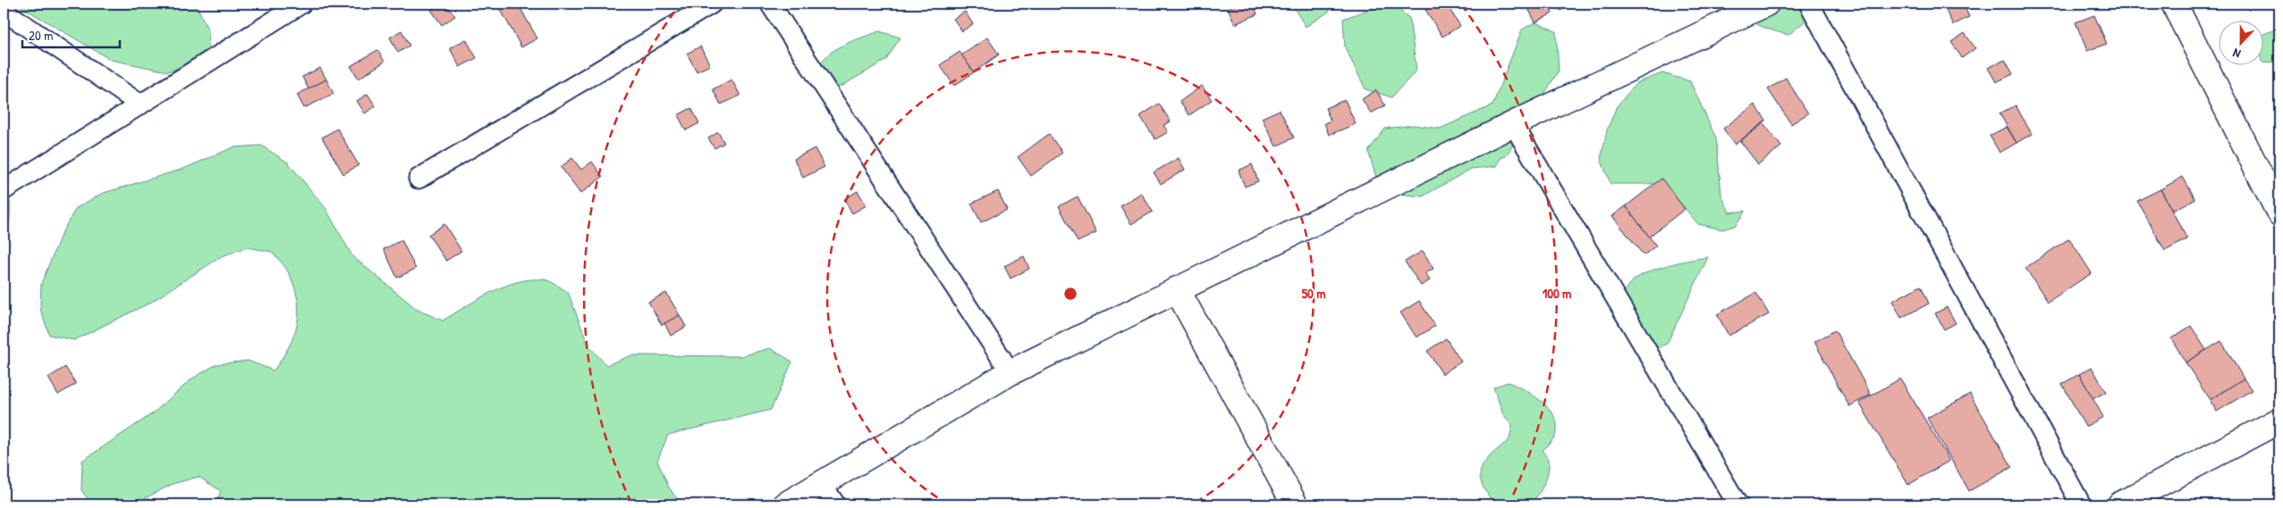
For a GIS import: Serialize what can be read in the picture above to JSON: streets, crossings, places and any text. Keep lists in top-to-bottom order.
{
  "scale_bar": "20 m",
  "north": "bottom",
  "rings": ["50 m", "100 m"]
}
